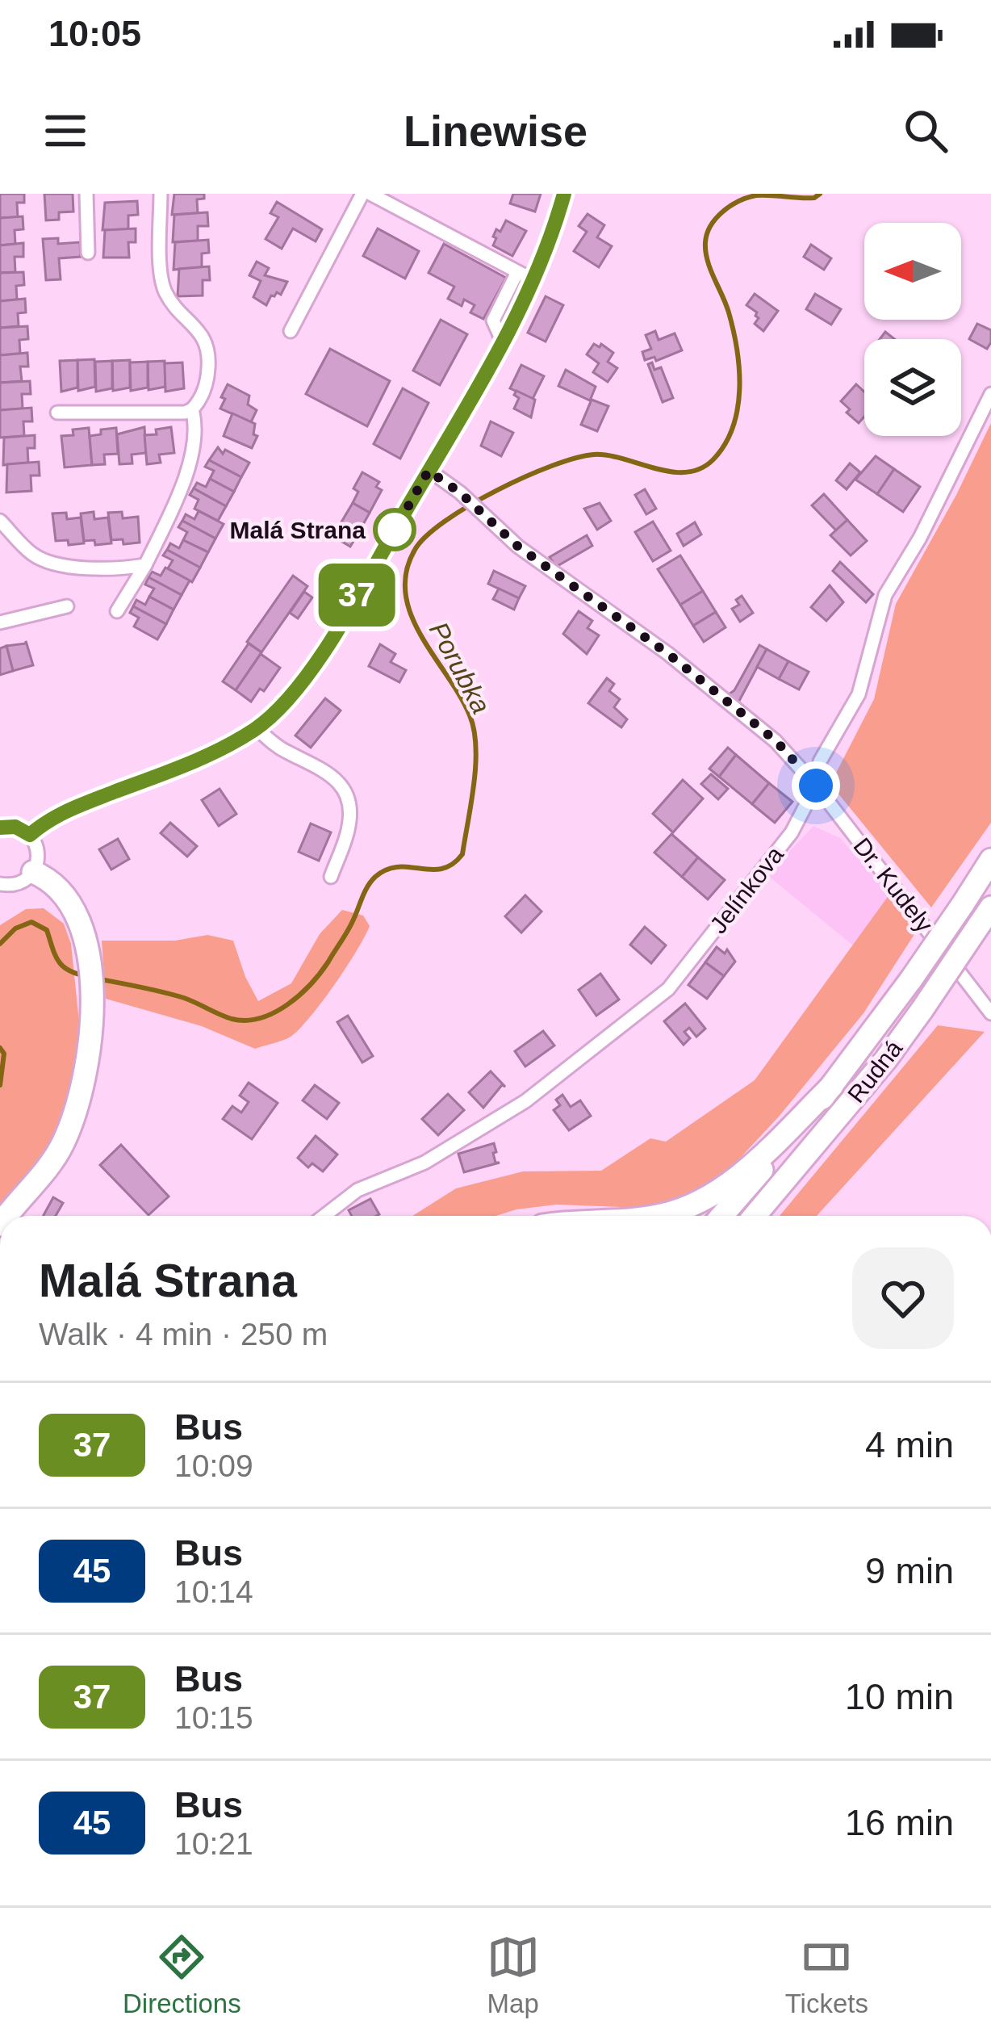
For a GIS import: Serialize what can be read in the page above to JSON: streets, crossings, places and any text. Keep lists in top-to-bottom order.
{
  "streets": {
    "highway": ["Rudná"],
    "street": ["Dr. Kudely", "Jelínkova"]
  },
  "crossings": [
    ["Dr. Kudely", "Jelínkova"]
  ],
  "water": ["Porubka"],
  "places": ["Malá Strana"],
  "lines": ["bus line 37"],
  "north": "left",
  "page": {
    "status": "10:05",
    "header": "Linewise",
    "on_map": "37",
    "heading": ["Malá Strana", "Walk · 4 min · 250 m"],
    "list": [
      {
        "mark": "37",
        "name": "Bus",
        "note": "10:09",
        "value": "4 min"
      },
      {
        "mark": "45",
        "name": "Bus",
        "note": "10:14",
        "value": "9 min"
      },
      {
        "mark": "37",
        "name": "Bus",
        "note": "10:15",
        "value": "10 min"
      },
      {
        "mark": "45",
        "name": "Bus",
        "note": "10:21",
        "value": "16 min"
      }
    ],
    "tabs": ["Directions", "Map", "Tickets"]
  }
}
